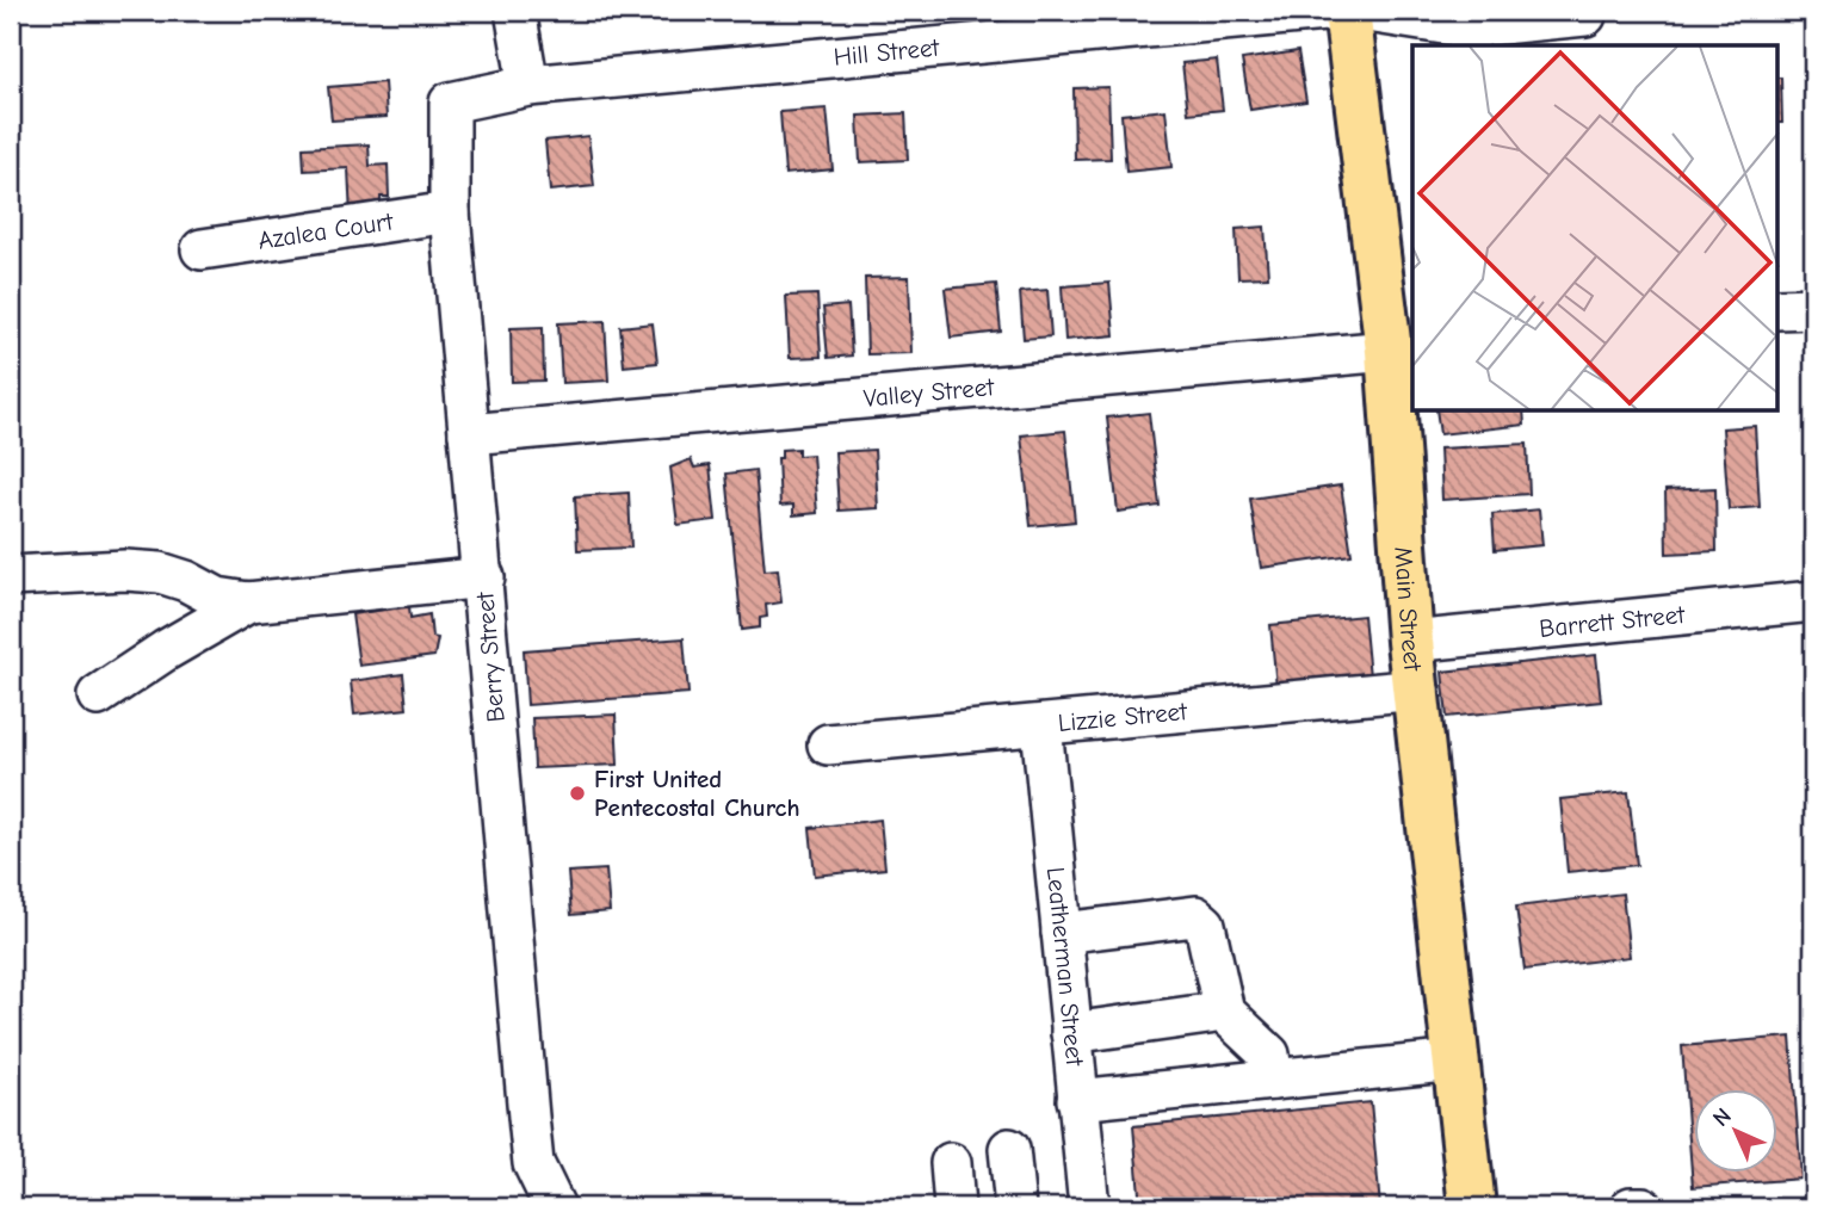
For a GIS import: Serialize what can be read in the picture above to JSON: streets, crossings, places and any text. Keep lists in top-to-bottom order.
{
  "streets": {
    "main road": ["Main Street"],
    "street": [
      "Hill Street",
      "Azalea Court",
      "Valley Street",
      "Barrett Street",
      "Berry Street",
      "Lizzie Street",
      "Leatherman Street"
    ]
  },
  "crossings": [
    ["Hill Street", "Berry Street"],
    ["Azalea Court", "Berry Street"],
    ["Valley Street", "Main Street"],
    ["Valley Street", "Berry Street"],
    ["Main Street", "Barrett Street"],
    ["Main Street", "Lizzie Street"],
    ["Lizzie Street", "Leatherman Street"]
  ],
  "places": ["First United Pentecostal Church"],
  "north": "top left"
}
